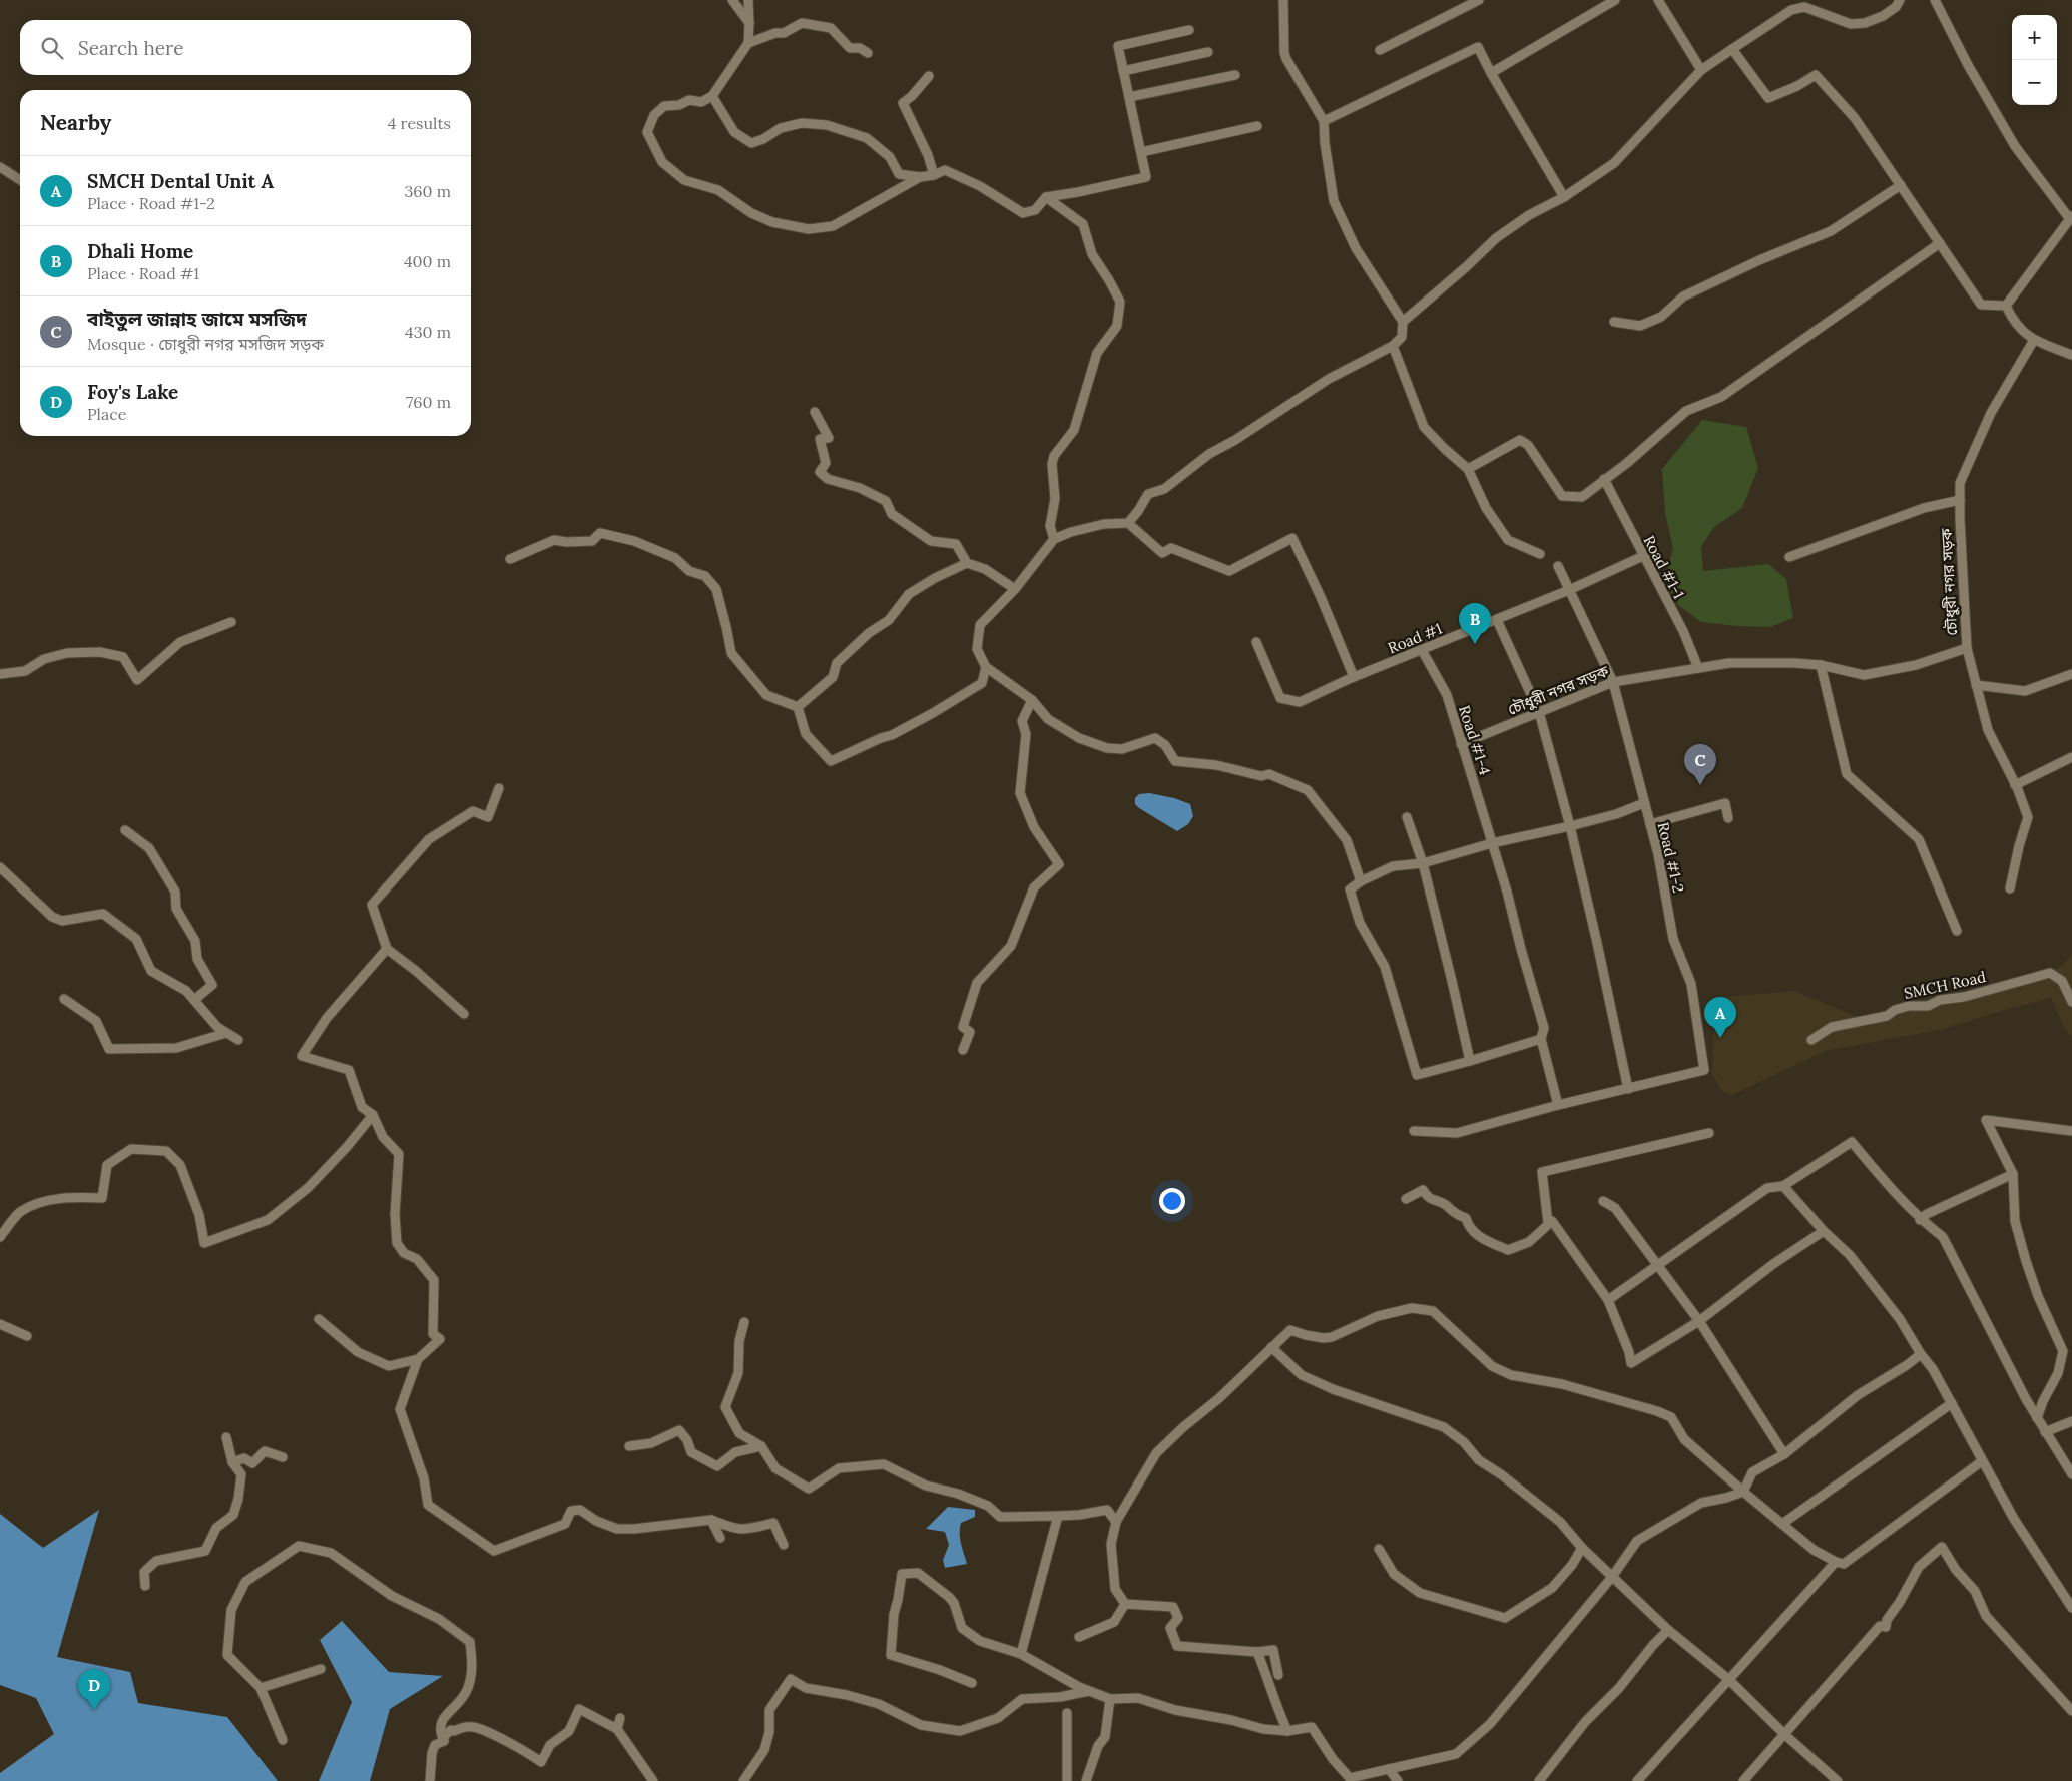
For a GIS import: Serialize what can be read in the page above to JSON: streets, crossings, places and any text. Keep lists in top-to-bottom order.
{
  "streets": {
    "street": [
      "Road #1-1",
      "চৌধুরী নগর সড়ক",
      "Road #1",
      "Road #1-4",
      "Road #1-2",
      "SMCH Road"
    ]
  },
  "crossings": [
    ["Road #1-1", "চৌধুরী নগর সড়ক"],
    ["Road #1-1", "Road #1"],
    ["চৌধুরী নগর সড়ক", "Road #1-4"],
    ["চৌধুরী নগর সড়ক", "Road #1-2"],
    ["Road #1", "Road #1-4"]
  ],
  "page": {
    "map_buttons": ["+", "−"],
    "search": "Search here",
    "heading": ["Nearby", "4 results"],
    "list": [
      {
        "mark": "A",
        "name": "SMCH Dental Unit A",
        "note": "Place · Road #1-2",
        "value": "360 m"
      },
      {
        "mark": "B",
        "name": "Dhali Home",
        "note": "Place · Road #1",
        "value": "400 m"
      },
      {
        "mark": "C",
        "name": "বাইতুল জান্নাহ জামে মসজিদ",
        "note": "Mosque · চোধুরী নগর মসজিদ সড়ক",
        "value": "430 m"
      },
      {
        "mark": "D",
        "name": "Foy's Lake",
        "note": "Place",
        "value": "760 m"
      }
    ],
    "pins": [
      "B",
      "C",
      "A",
      "D"
    ]
  }
}
